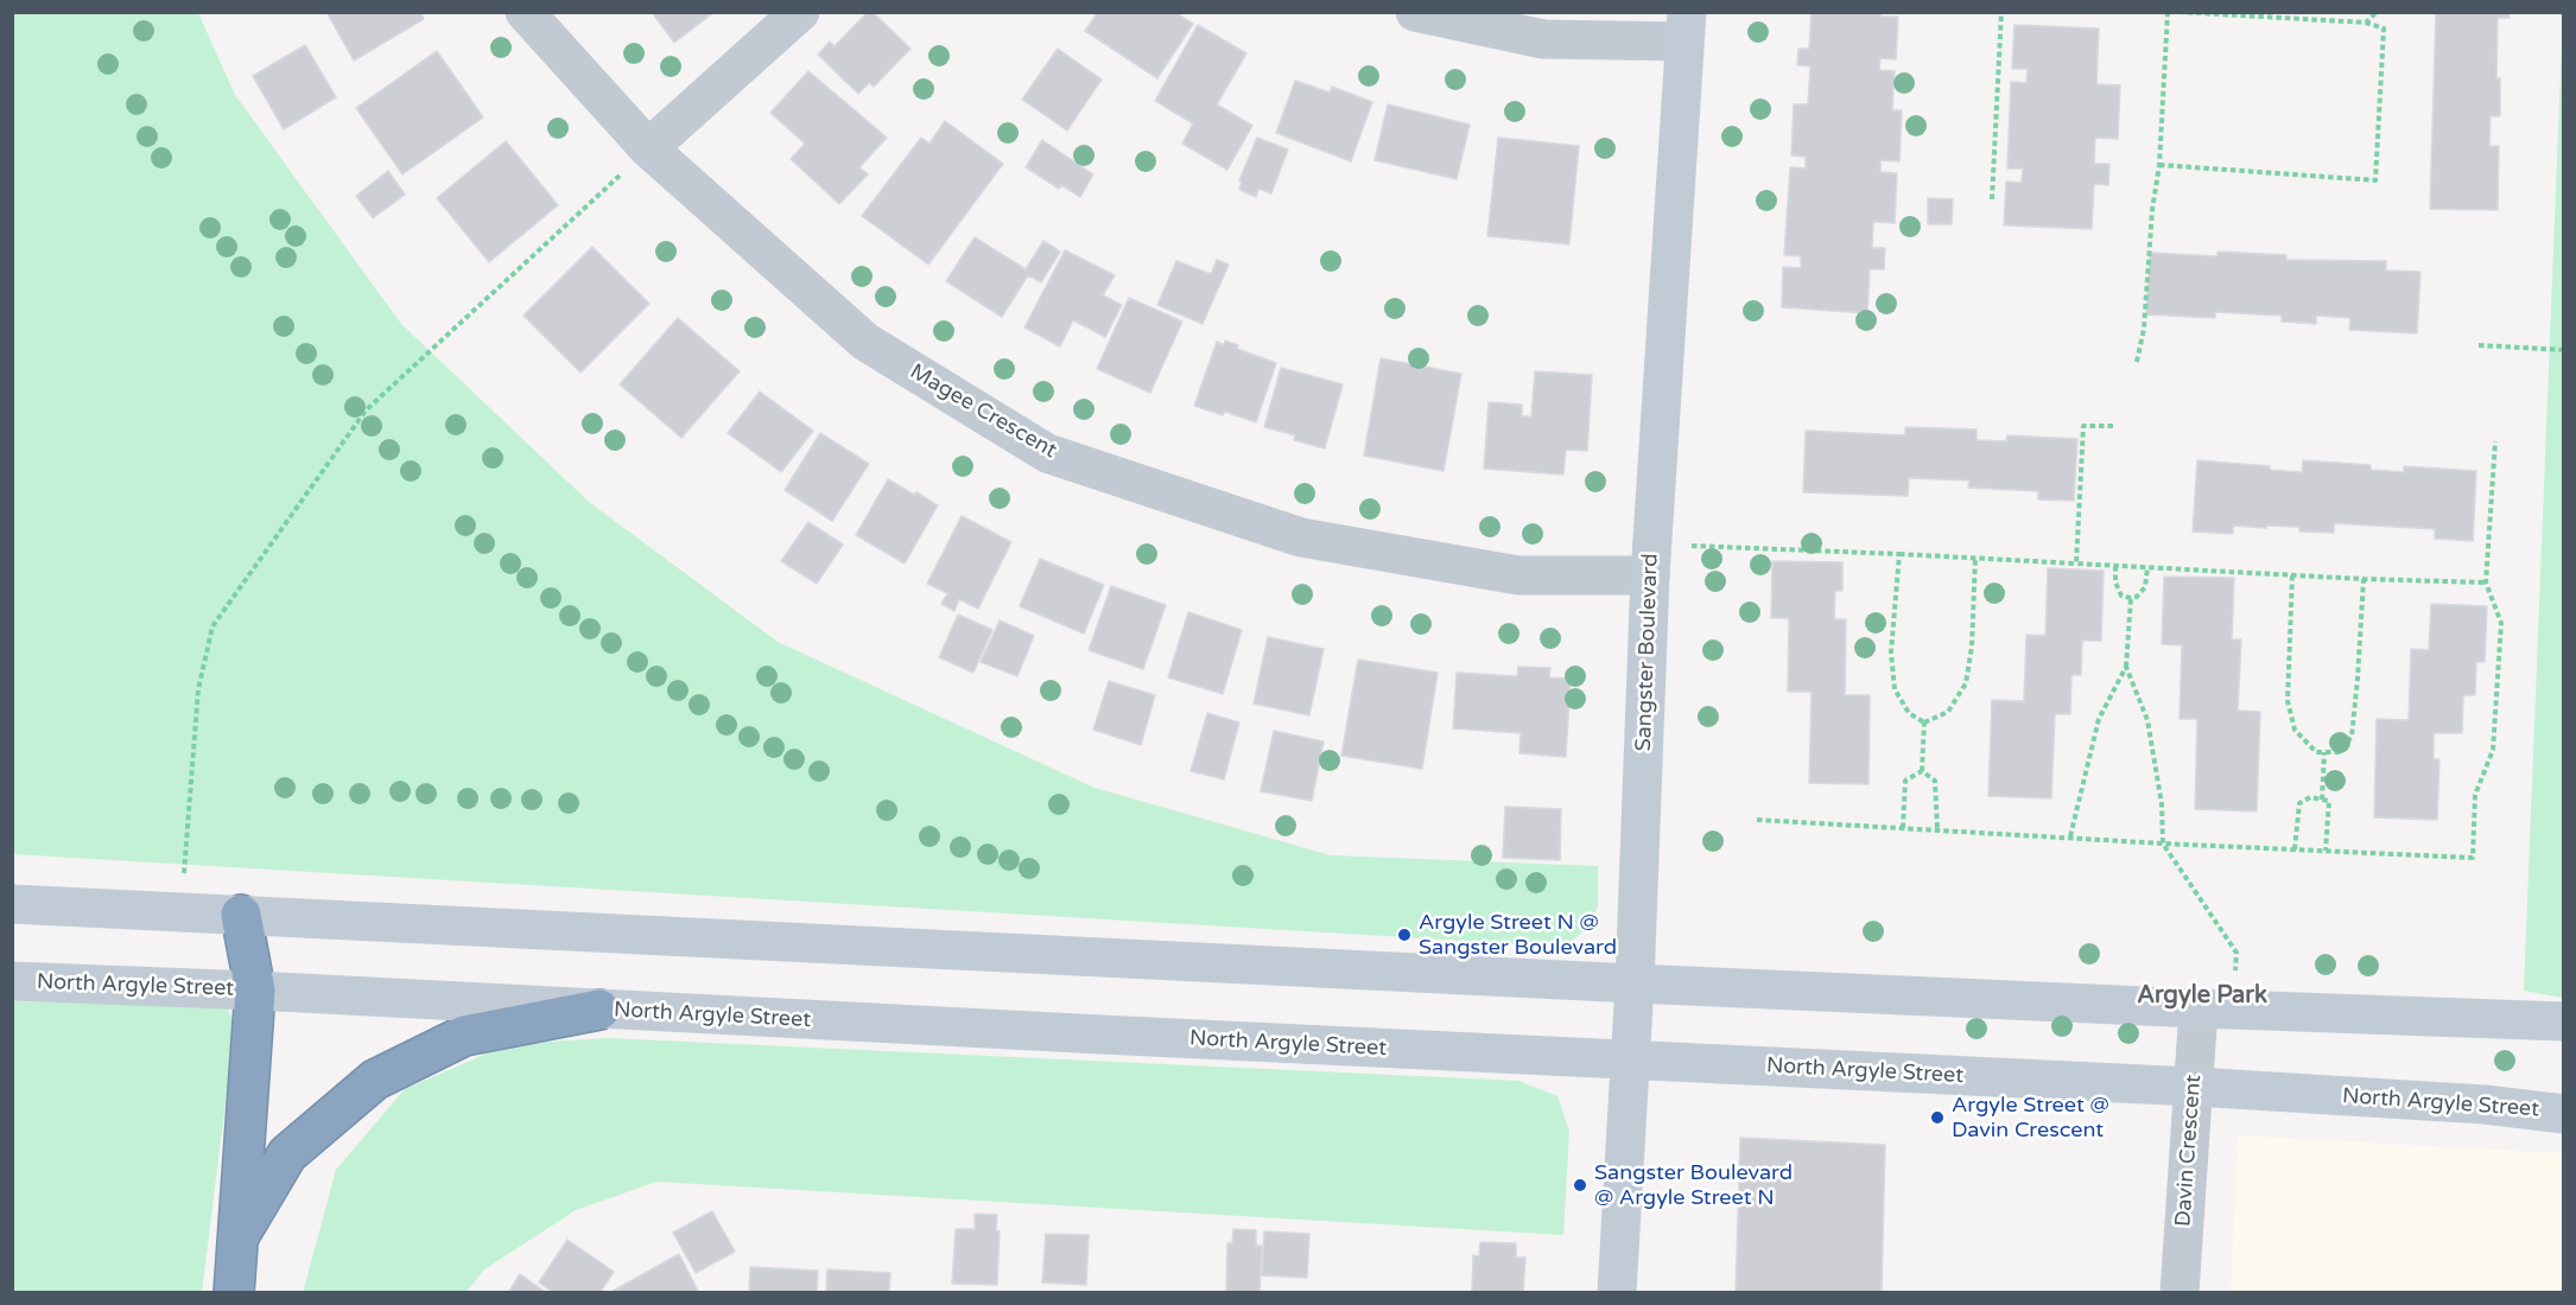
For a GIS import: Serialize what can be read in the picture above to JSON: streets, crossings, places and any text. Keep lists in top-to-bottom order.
{
  "streets": {
    "street": [
      "Magee Crescent",
      "Sangster Boulevard",
      "North Argyle Street",
      "Davin Crescent"
    ]
  },
  "crossings": [
    ["Magee Crescent", "Sangster Boulevard"],
    ["Sangster Boulevard", "North Argyle Street"],
    ["North Argyle Street", "Davin Crescent"]
  ],
  "districts": ["Argyle Park"],
  "places": ["Argyle Street N @ Sangster Boulevard", "Argyle Street @ Davin Crescent", "Sangster Boulevard @ Argyle Street N"]
}
